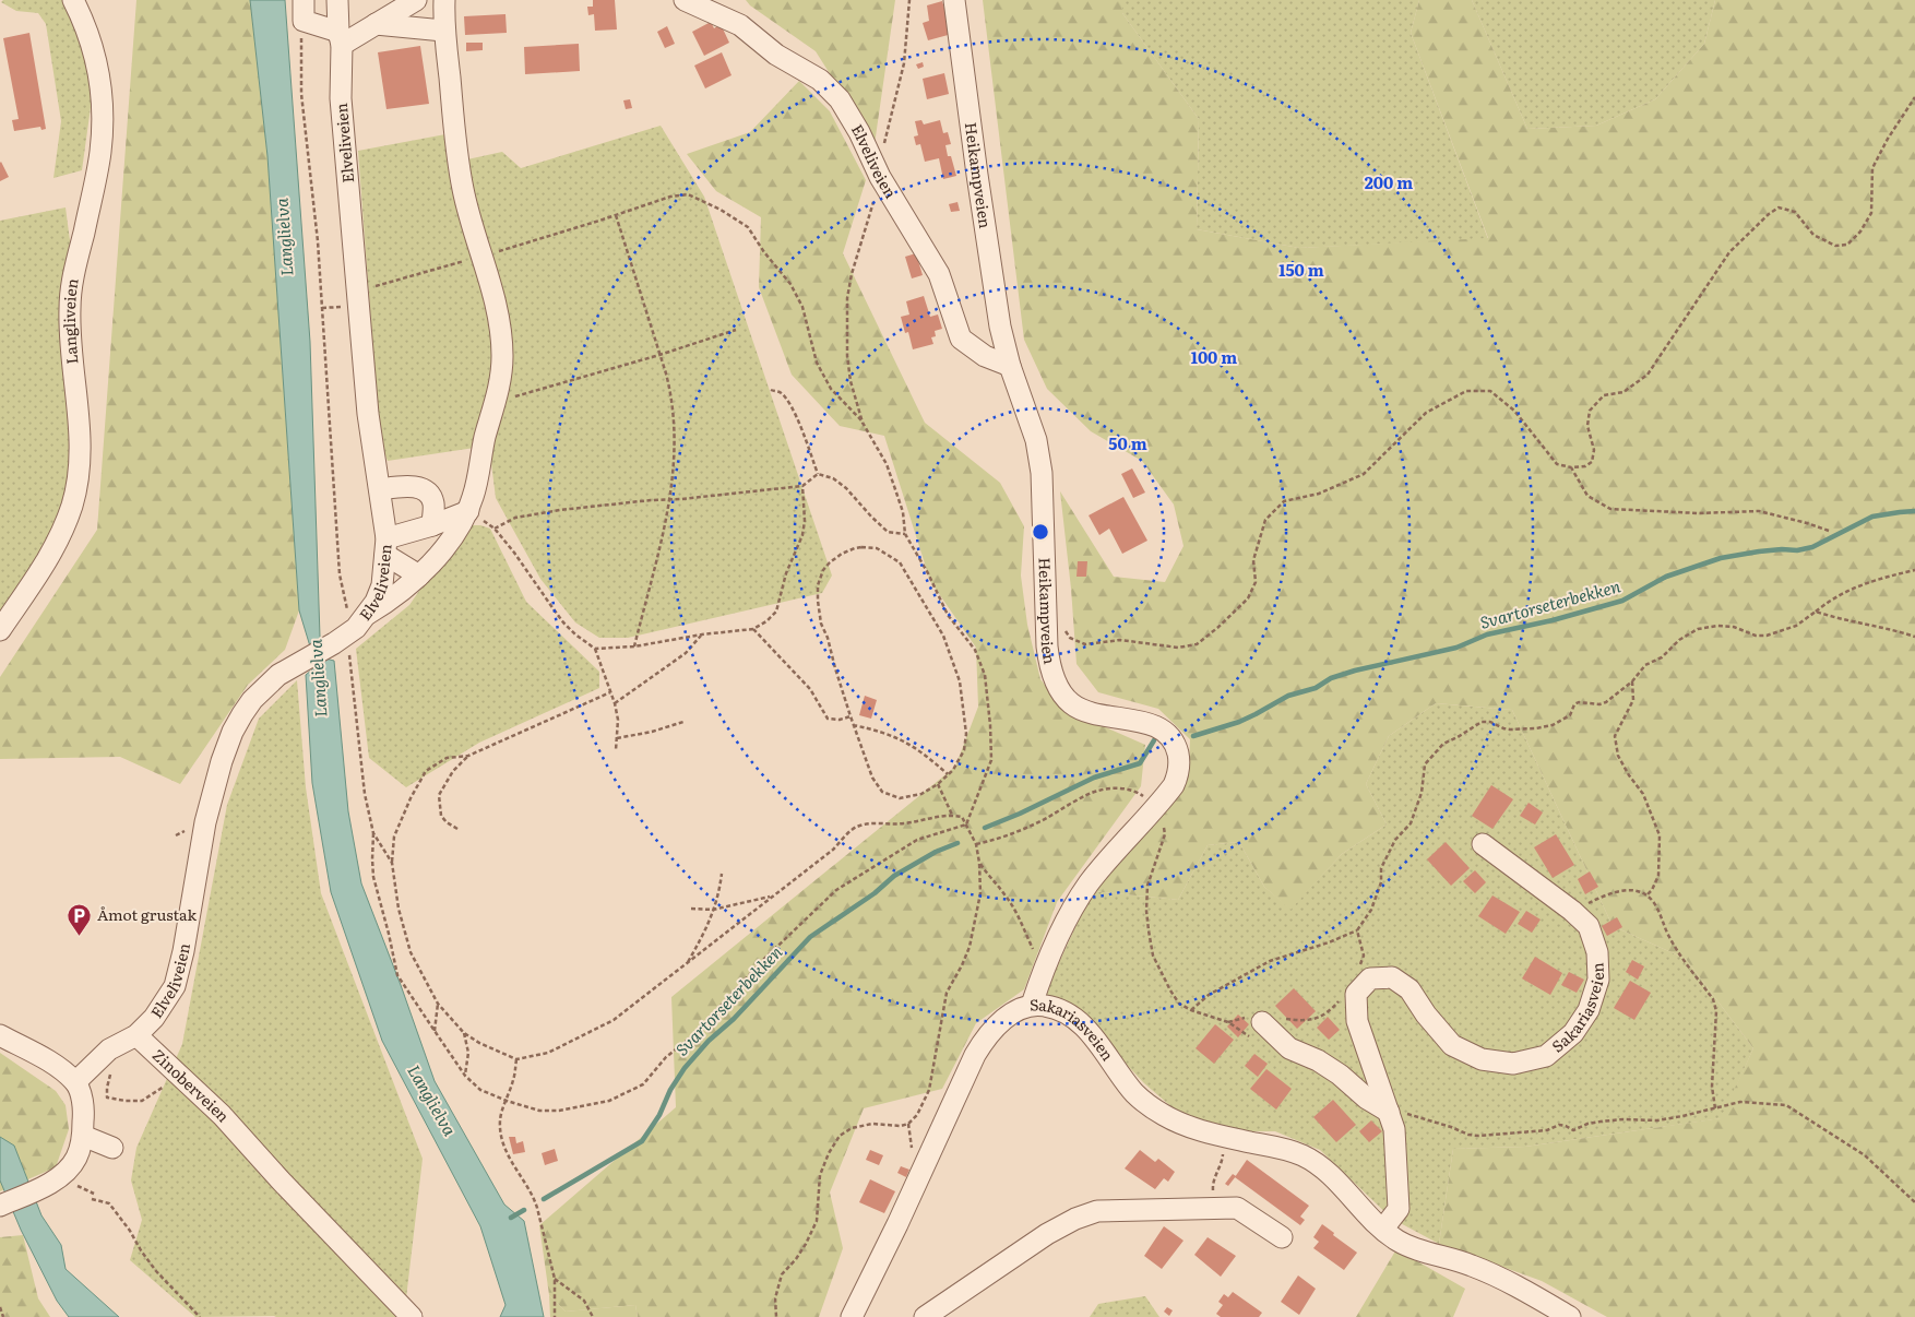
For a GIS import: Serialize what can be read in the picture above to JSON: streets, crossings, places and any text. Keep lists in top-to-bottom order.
{
  "streets": {
    "street": [
      "Elveliveien",
      "Heikampveien",
      "Langliveien",
      "Sakariasveien",
      "Zinoberveien"
    ]
  },
  "crossings": [
    ["Elveliveien", "Heikampveien"],
    ["Elveliveien", "Zinoberveien"],
    ["Heikampveien", "Sakariasveien"]
  ],
  "water": ["Langlielva", "Svartorseterbekken"],
  "places": {
    "parking": ["Åmot grustak"]
  },
  "rings": [
    "200 m",
    "150 m",
    "100 m",
    "50 m"
  ]
}
